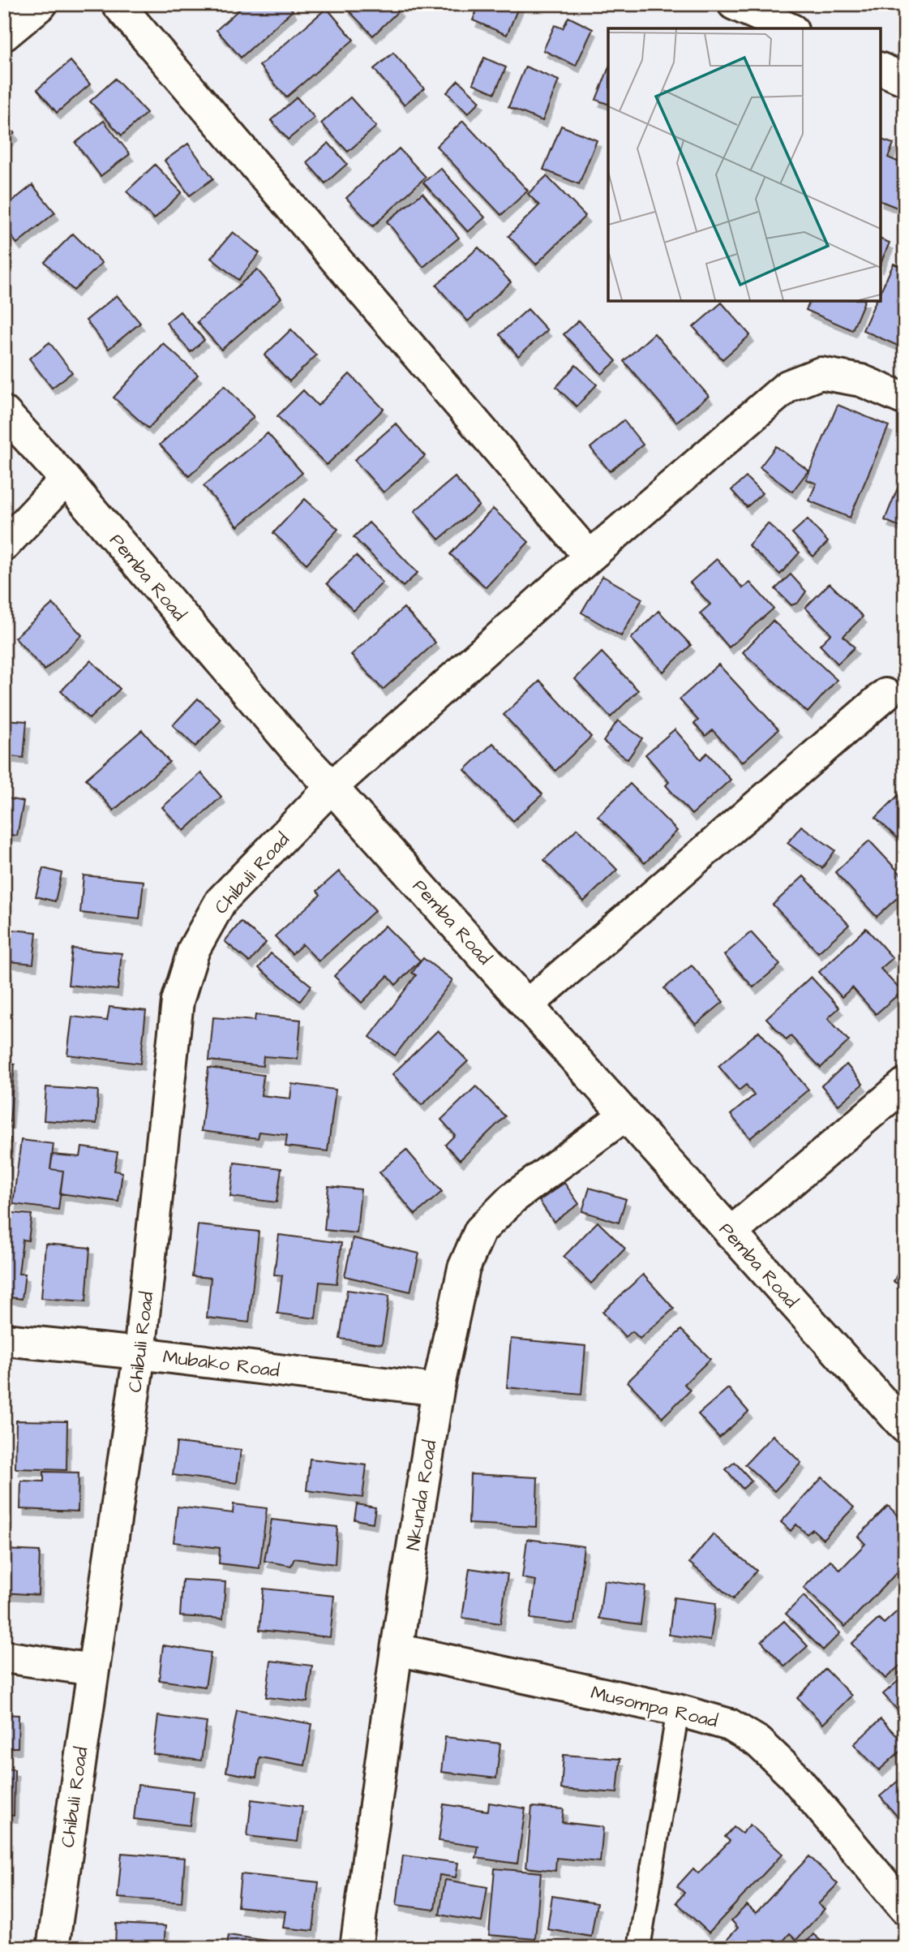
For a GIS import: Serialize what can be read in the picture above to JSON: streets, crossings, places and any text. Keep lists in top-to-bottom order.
{
  "streets": {
    "street": [
      "Pemba Road",
      "Chibuli Road",
      "Mubako Road",
      "Nkunda Road",
      "Musompa Road"
    ]
  },
  "crossings": [
    ["Pemba Road", "Chibuli Road"],
    ["Pemba Road", "Nkunda Road"],
    ["Chibuli Road", "Mubako Road"],
    ["Mubako Road", "Nkunda Road"],
    ["Nkunda Road", "Musompa Road"]
  ]
}
